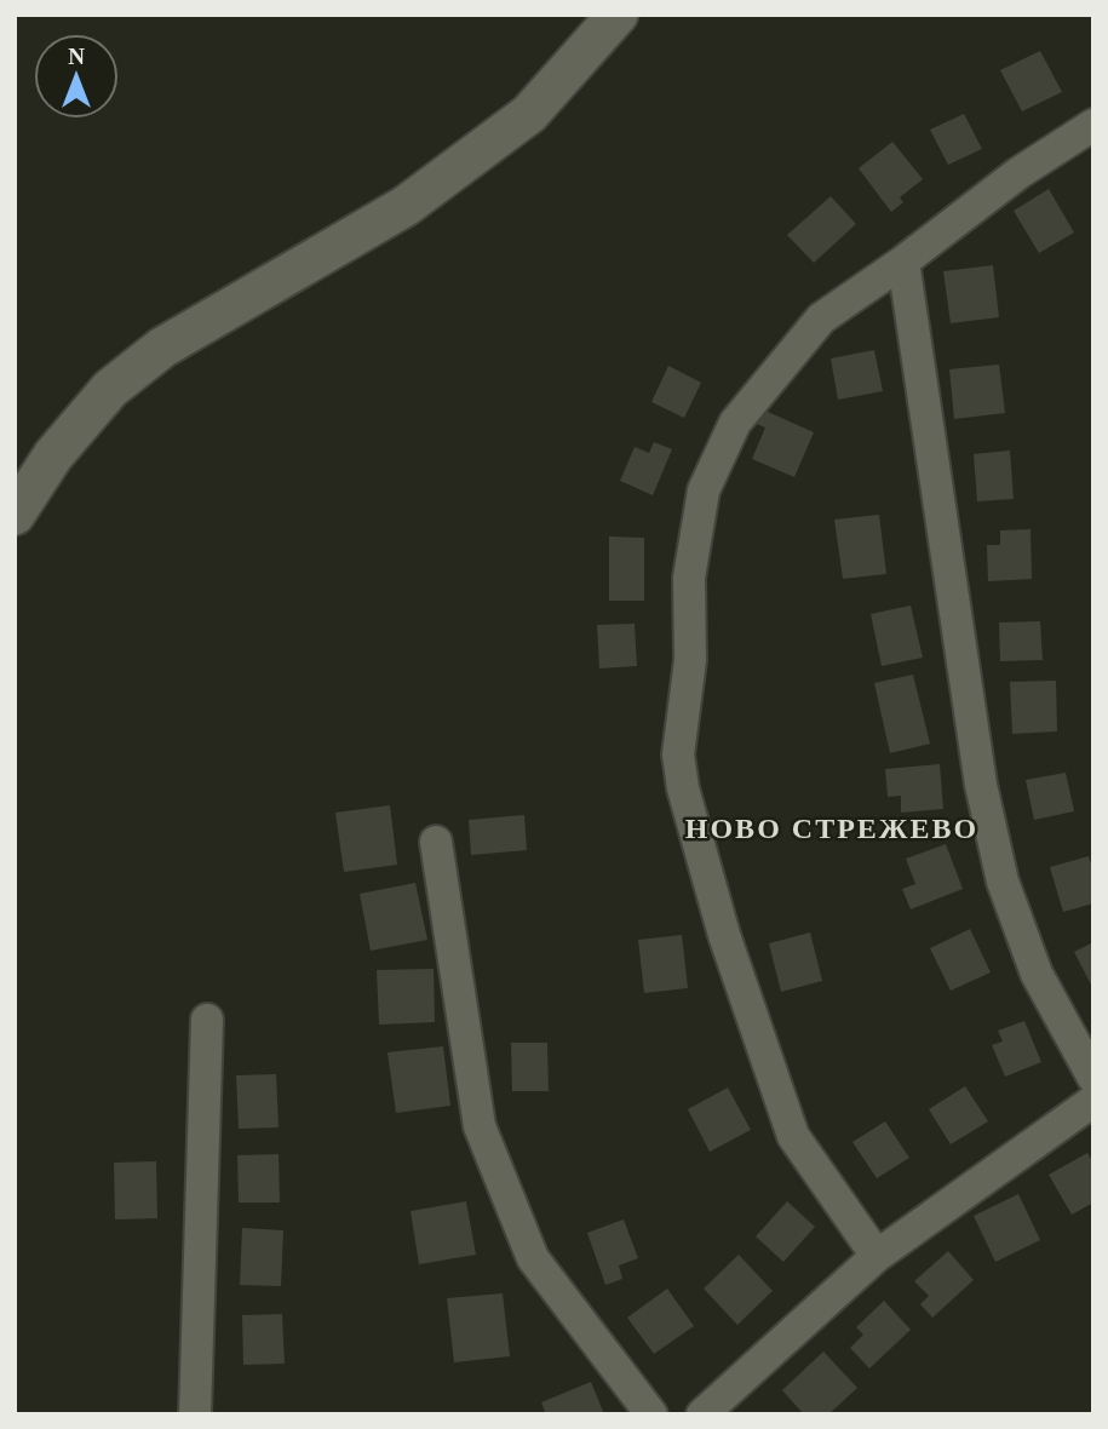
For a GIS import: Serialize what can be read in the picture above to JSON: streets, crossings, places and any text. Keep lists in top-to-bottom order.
{
  "districts": ["НОВО СТРЕЖЕВО"],
  "north": "top"
}
